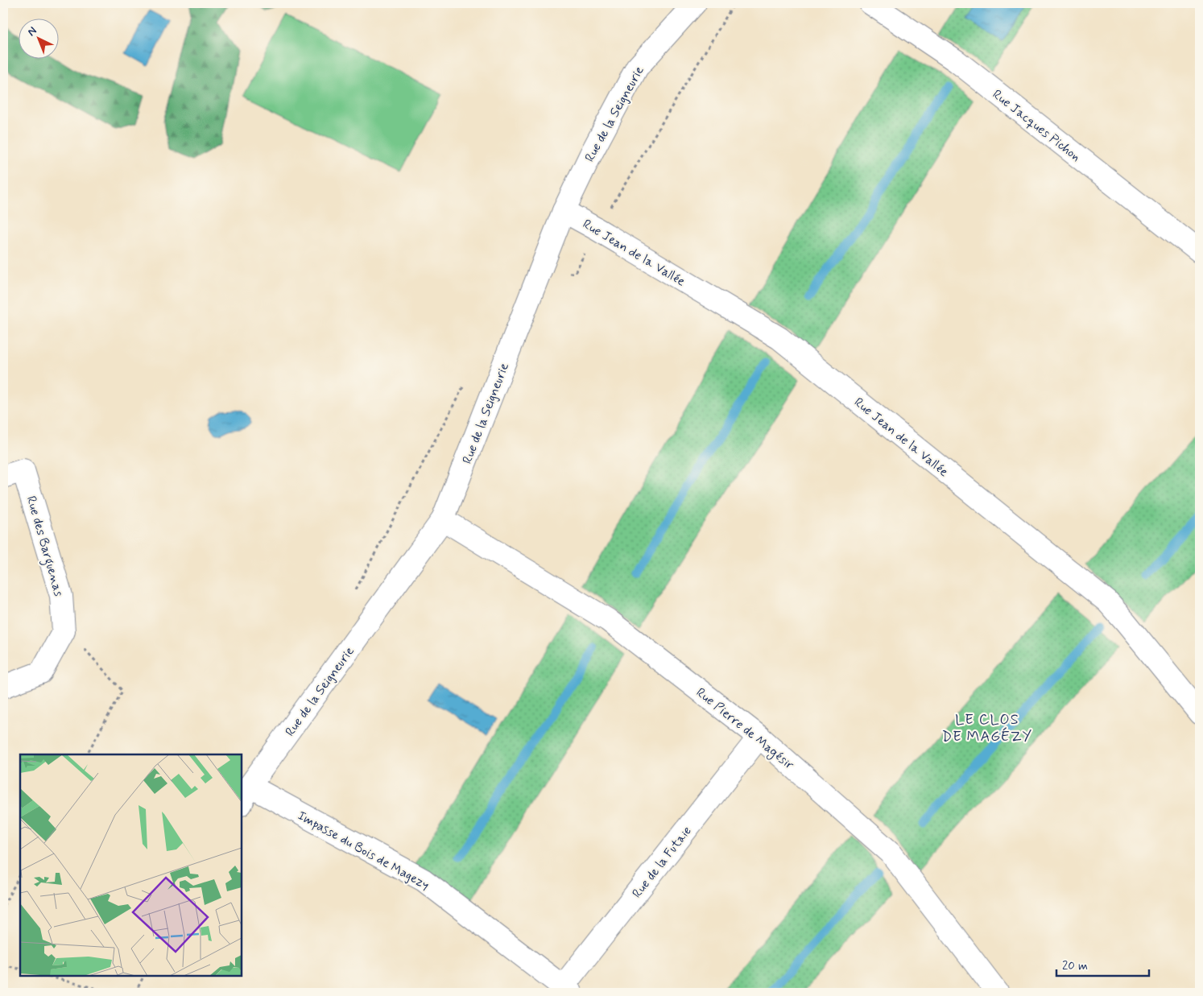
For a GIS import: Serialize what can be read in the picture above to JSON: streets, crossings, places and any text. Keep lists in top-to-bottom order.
{
  "streets": {
    "street": [
      "Rue de la Seigneurie",
      "Rue Jacques Pichon",
      "Rue Jean de la Vallée",
      "Rue des Barguenas",
      "Rue Pierre de Magésir",
      "Impasse du Bois de Magezy",
      "Rue de la Futaie"
    ]
  },
  "crossings": [
    ["Rue de la Seigneurie", "Rue Jean de la Vallée"],
    ["Rue de la Seigneurie", "Rue Pierre de Magésir"],
    ["Rue de la Seigneurie", "Impasse du Bois de Magezy"],
    ["Rue Pierre de Magésir", "Rue de la Futaie"],
    ["Impasse du Bois de Magezy", "Rue de la Futaie"]
  ],
  "districts": ["LE CLOS DE MAGÉZY"],
  "scale_bar": "20 m",
  "north": "top left"
}
